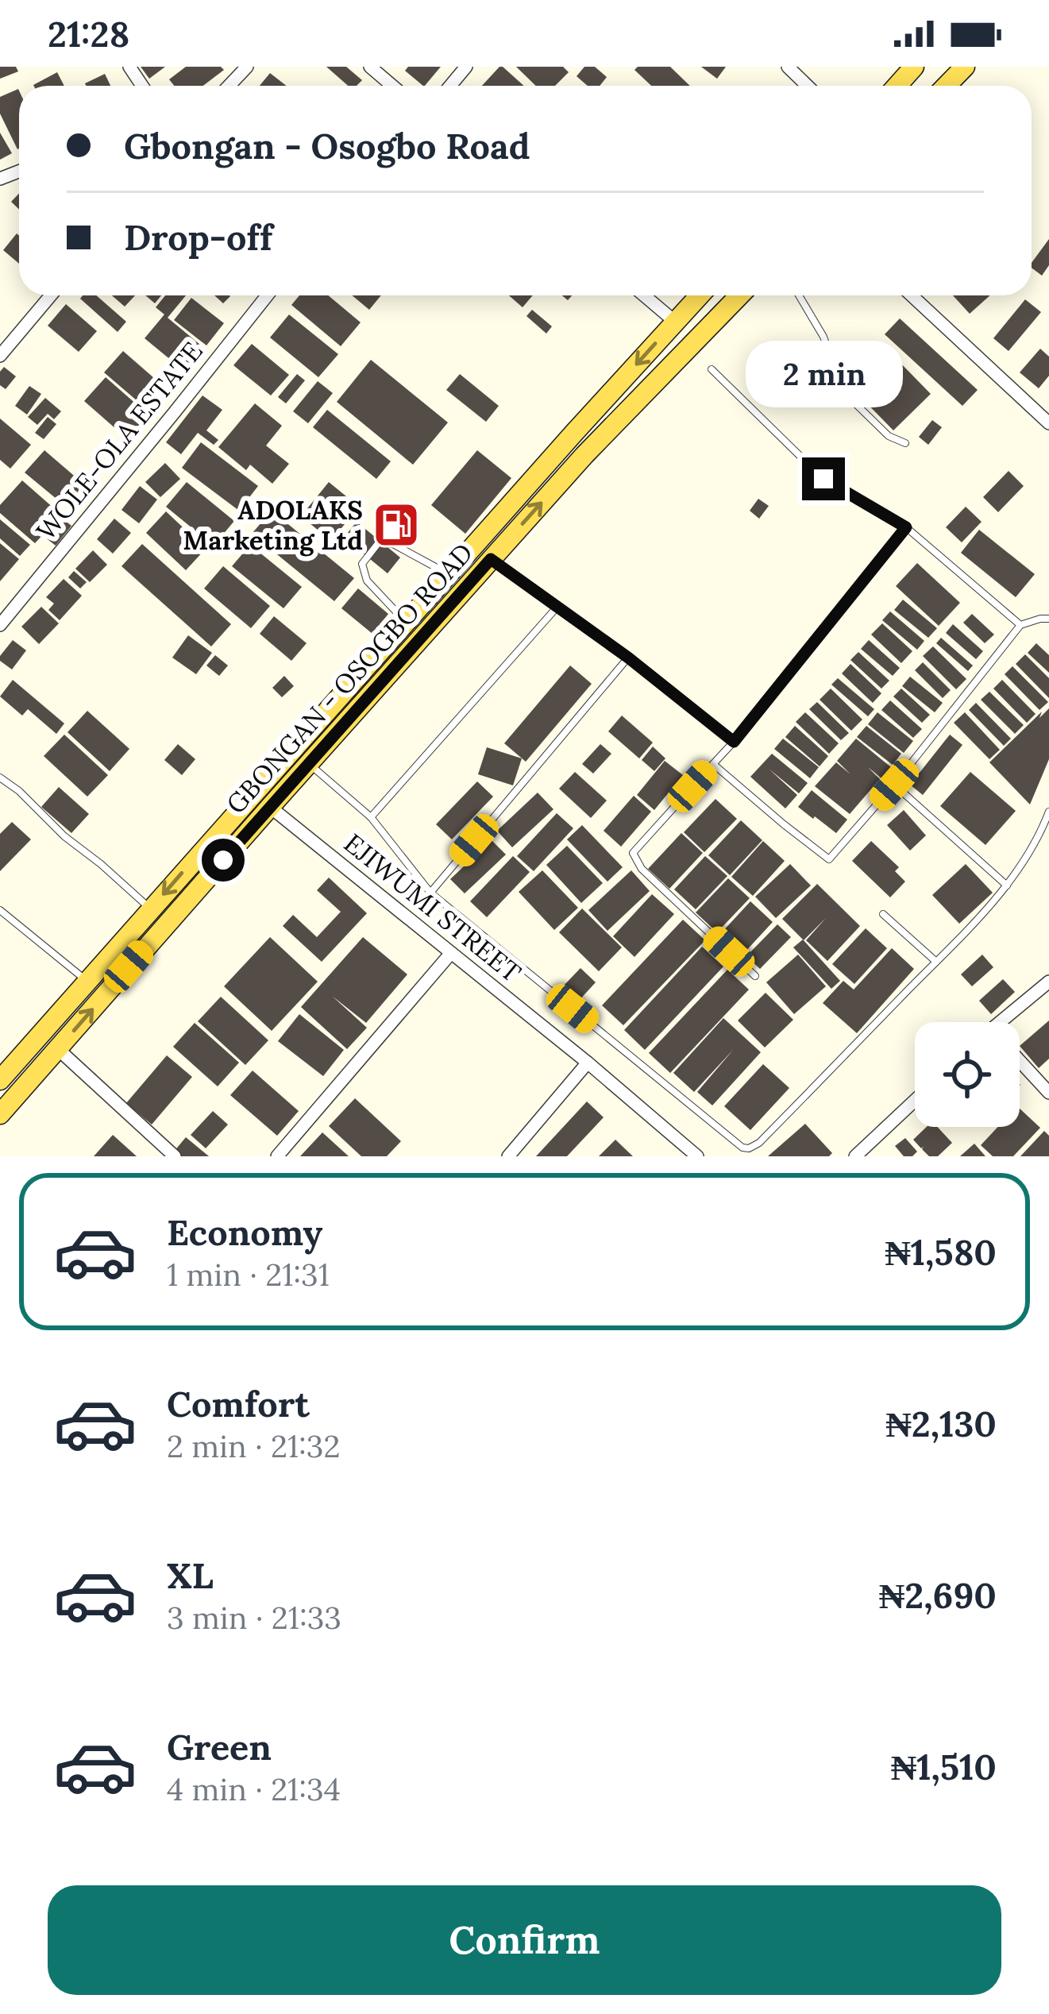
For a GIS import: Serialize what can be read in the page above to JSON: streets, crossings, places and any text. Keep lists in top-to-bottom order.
{
  "streets": {
    "main road": ["GBONGAN - OSOGBO ROAD"],
    "street": ["WOLE-OLA ESTATE", "EJIWUMI STREET"]
  },
  "crossings": [
    ["GBONGAN - OSOGBO ROAD", "EJIWUMI STREET"]
  ],
  "places": {
    "fuel station": ["ADOLAKS Marketing Ltd"]
  },
  "page": {
    "status": "21:28",
    "banner": ["Gbongan - Osogbo Road", "Drop-off"],
    "bubble": "2 min",
    "list": [
      {
        "name": "Economy",
        "note": "1 min · 21:31",
        "value": "₦1,580"
      },
      {
        "name": "Comfort",
        "note": "2 min · 21:32",
        "value": "₦2,130"
      },
      {
        "name": "XL",
        "note": "3 min · 21:33",
        "value": "₦2,690"
      },
      {
        "name": "Green",
        "note": "4 min · 21:34",
        "value": "₦1,510"
      }
    ],
    "buttons": "Confirm"
  }
}
